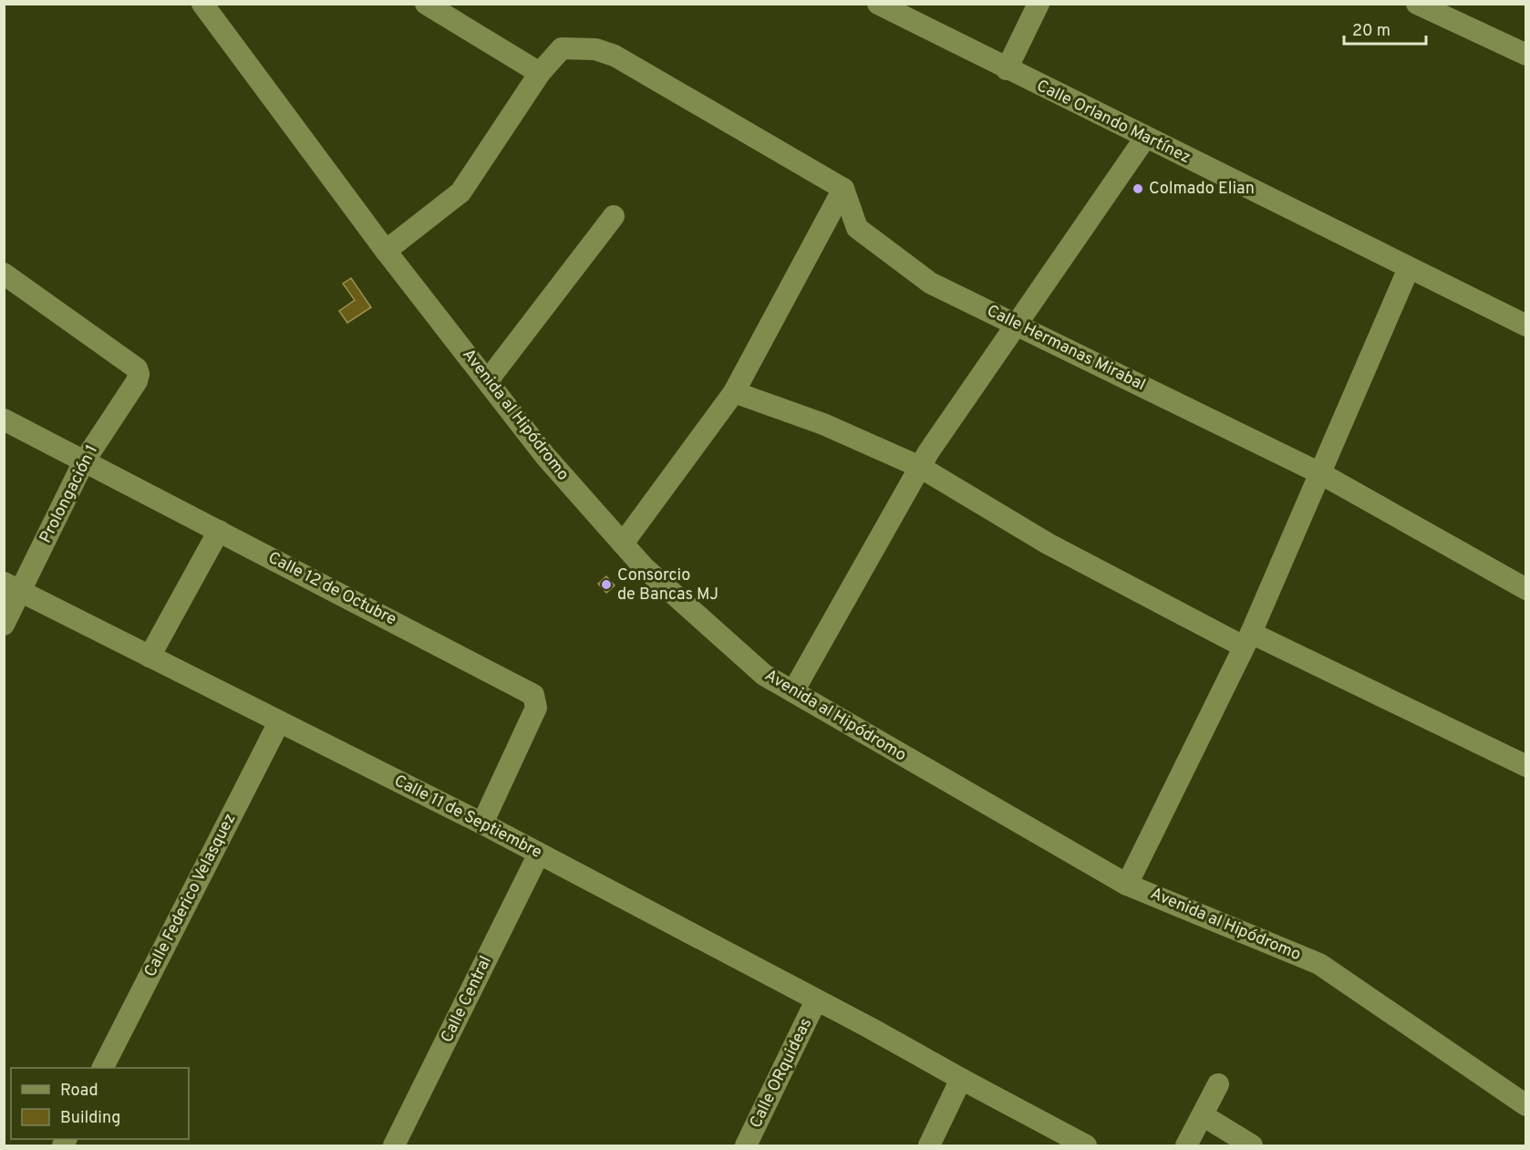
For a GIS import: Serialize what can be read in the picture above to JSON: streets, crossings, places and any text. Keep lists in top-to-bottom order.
{
  "streets": {
    "street": [
      "Calle Orlando Martínez",
      "Calle Hermanas Mirabal",
      "Avenida al Hipódromo",
      "Prolongación 1",
      "Calle 12 de Octubre",
      "Calle 11 de Septiembre",
      "Calle Federico Velasquez",
      "Calle Central",
      "Calle ORquideas"
    ]
  },
  "crossings": [
    ["Prolongación 1", "Calle 12 de Octubre"],
    ["Prolongación 1", "Calle 11 de Septiembre"],
    ["Calle 12 de Octubre", "Calle 11 de Septiembre"],
    ["Calle 11 de Septiembre", "Calle Federico Velasquez"],
    ["Calle 11 de Septiembre", "Calle Central"],
    ["Calle 11 de Septiembre", "Calle ORquideas"]
  ],
  "places": ["Colmado Elian", "Consorcio de Bancas MJ"],
  "legend": ["Road", "Building"],
  "scale_bar": "20 m"
}
